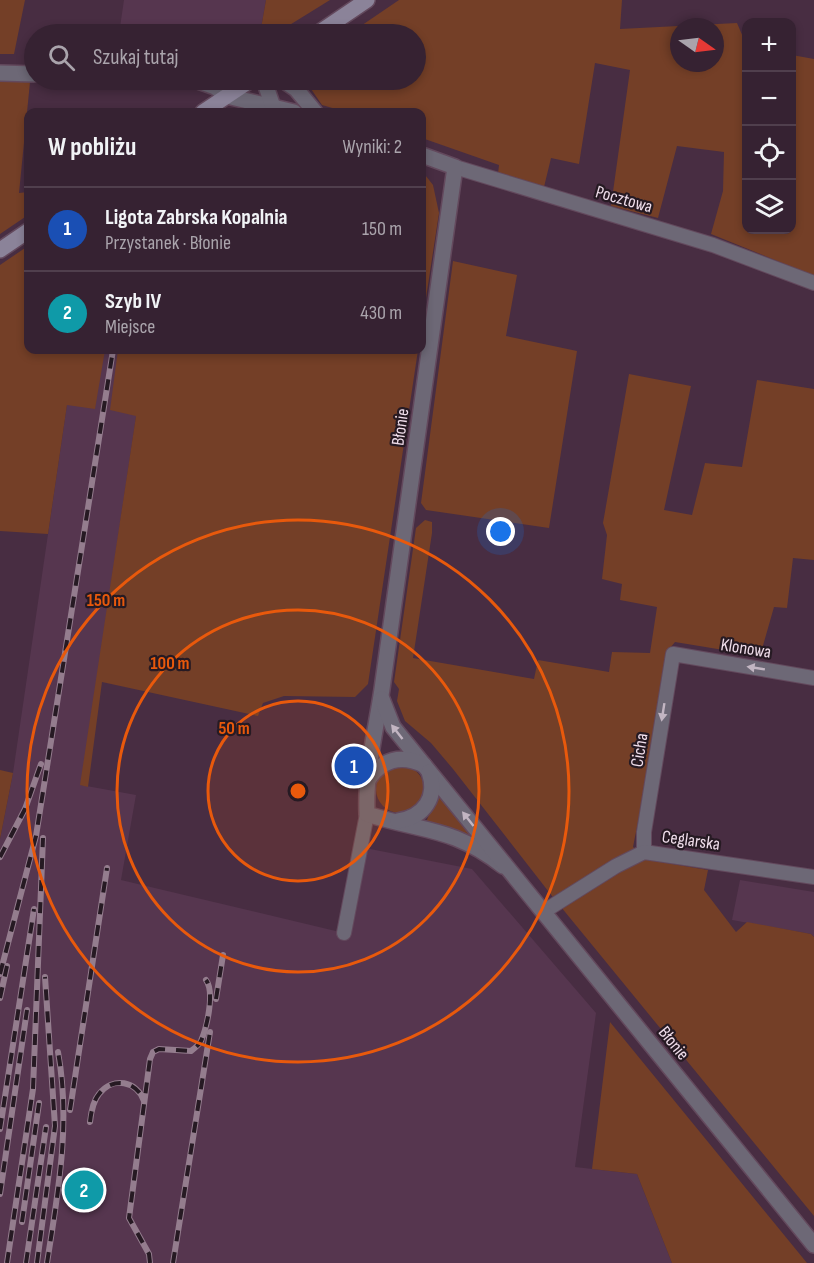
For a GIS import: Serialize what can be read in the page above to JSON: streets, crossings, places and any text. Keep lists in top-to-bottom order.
{
  "streets": {
    "street": [
      "Pocztowa",
      "Błonie",
      "Klonowa",
      "Cicha",
      "Ceglarska"
    ]
  },
  "crossings": [
    ["Pocztowa", "Błonie"],
    ["Błonie", "Ceglarska"],
    ["Klonowa", "Cicha"],
    ["Cicha", "Ceglarska"]
  ],
  "one_way": ["Klonowa", "Cicha"],
  "north": "right",
  "page": {
    "map_buttons": ["+", "−"],
    "search": "Szukaj tutaj",
    "heading": ["W pobliżu", "Wyniki: 2"],
    "list": [
      {
        "mark": "1",
        "name": "Ligota Zabrska Kopalnia",
        "note": "Przystanek · Błonie",
        "value": "150 m"
      },
      {
        "mark": "2",
        "name": "Szyb IV",
        "note": "Miejsce",
        "value": "430 m"
      }
    ],
    "pins": ["1", "2"]
  },
  "rings": ["150 m", "100 m", "50 m"]
}
